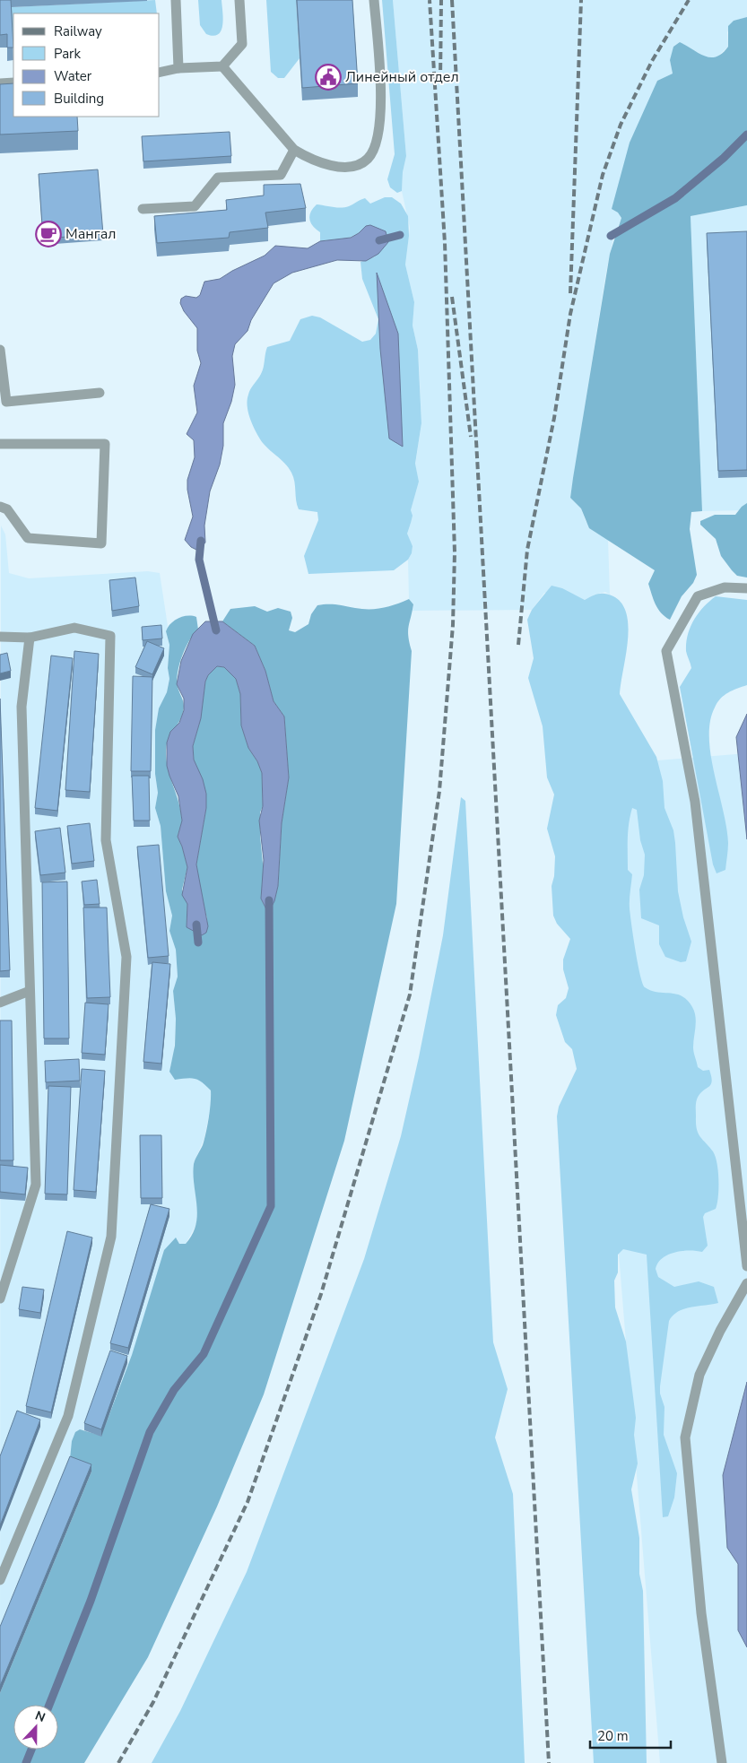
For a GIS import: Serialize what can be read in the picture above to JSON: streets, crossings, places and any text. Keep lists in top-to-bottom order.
{
  "places": {
    "public building": ["Линейный отдел"],
    "cafe": ["Мангал"]
  },
  "legend": [
    "Railway",
    "Park",
    "Water",
    "Building"
  ],
  "scale_bar": "20 m",
  "north": "top"
}
